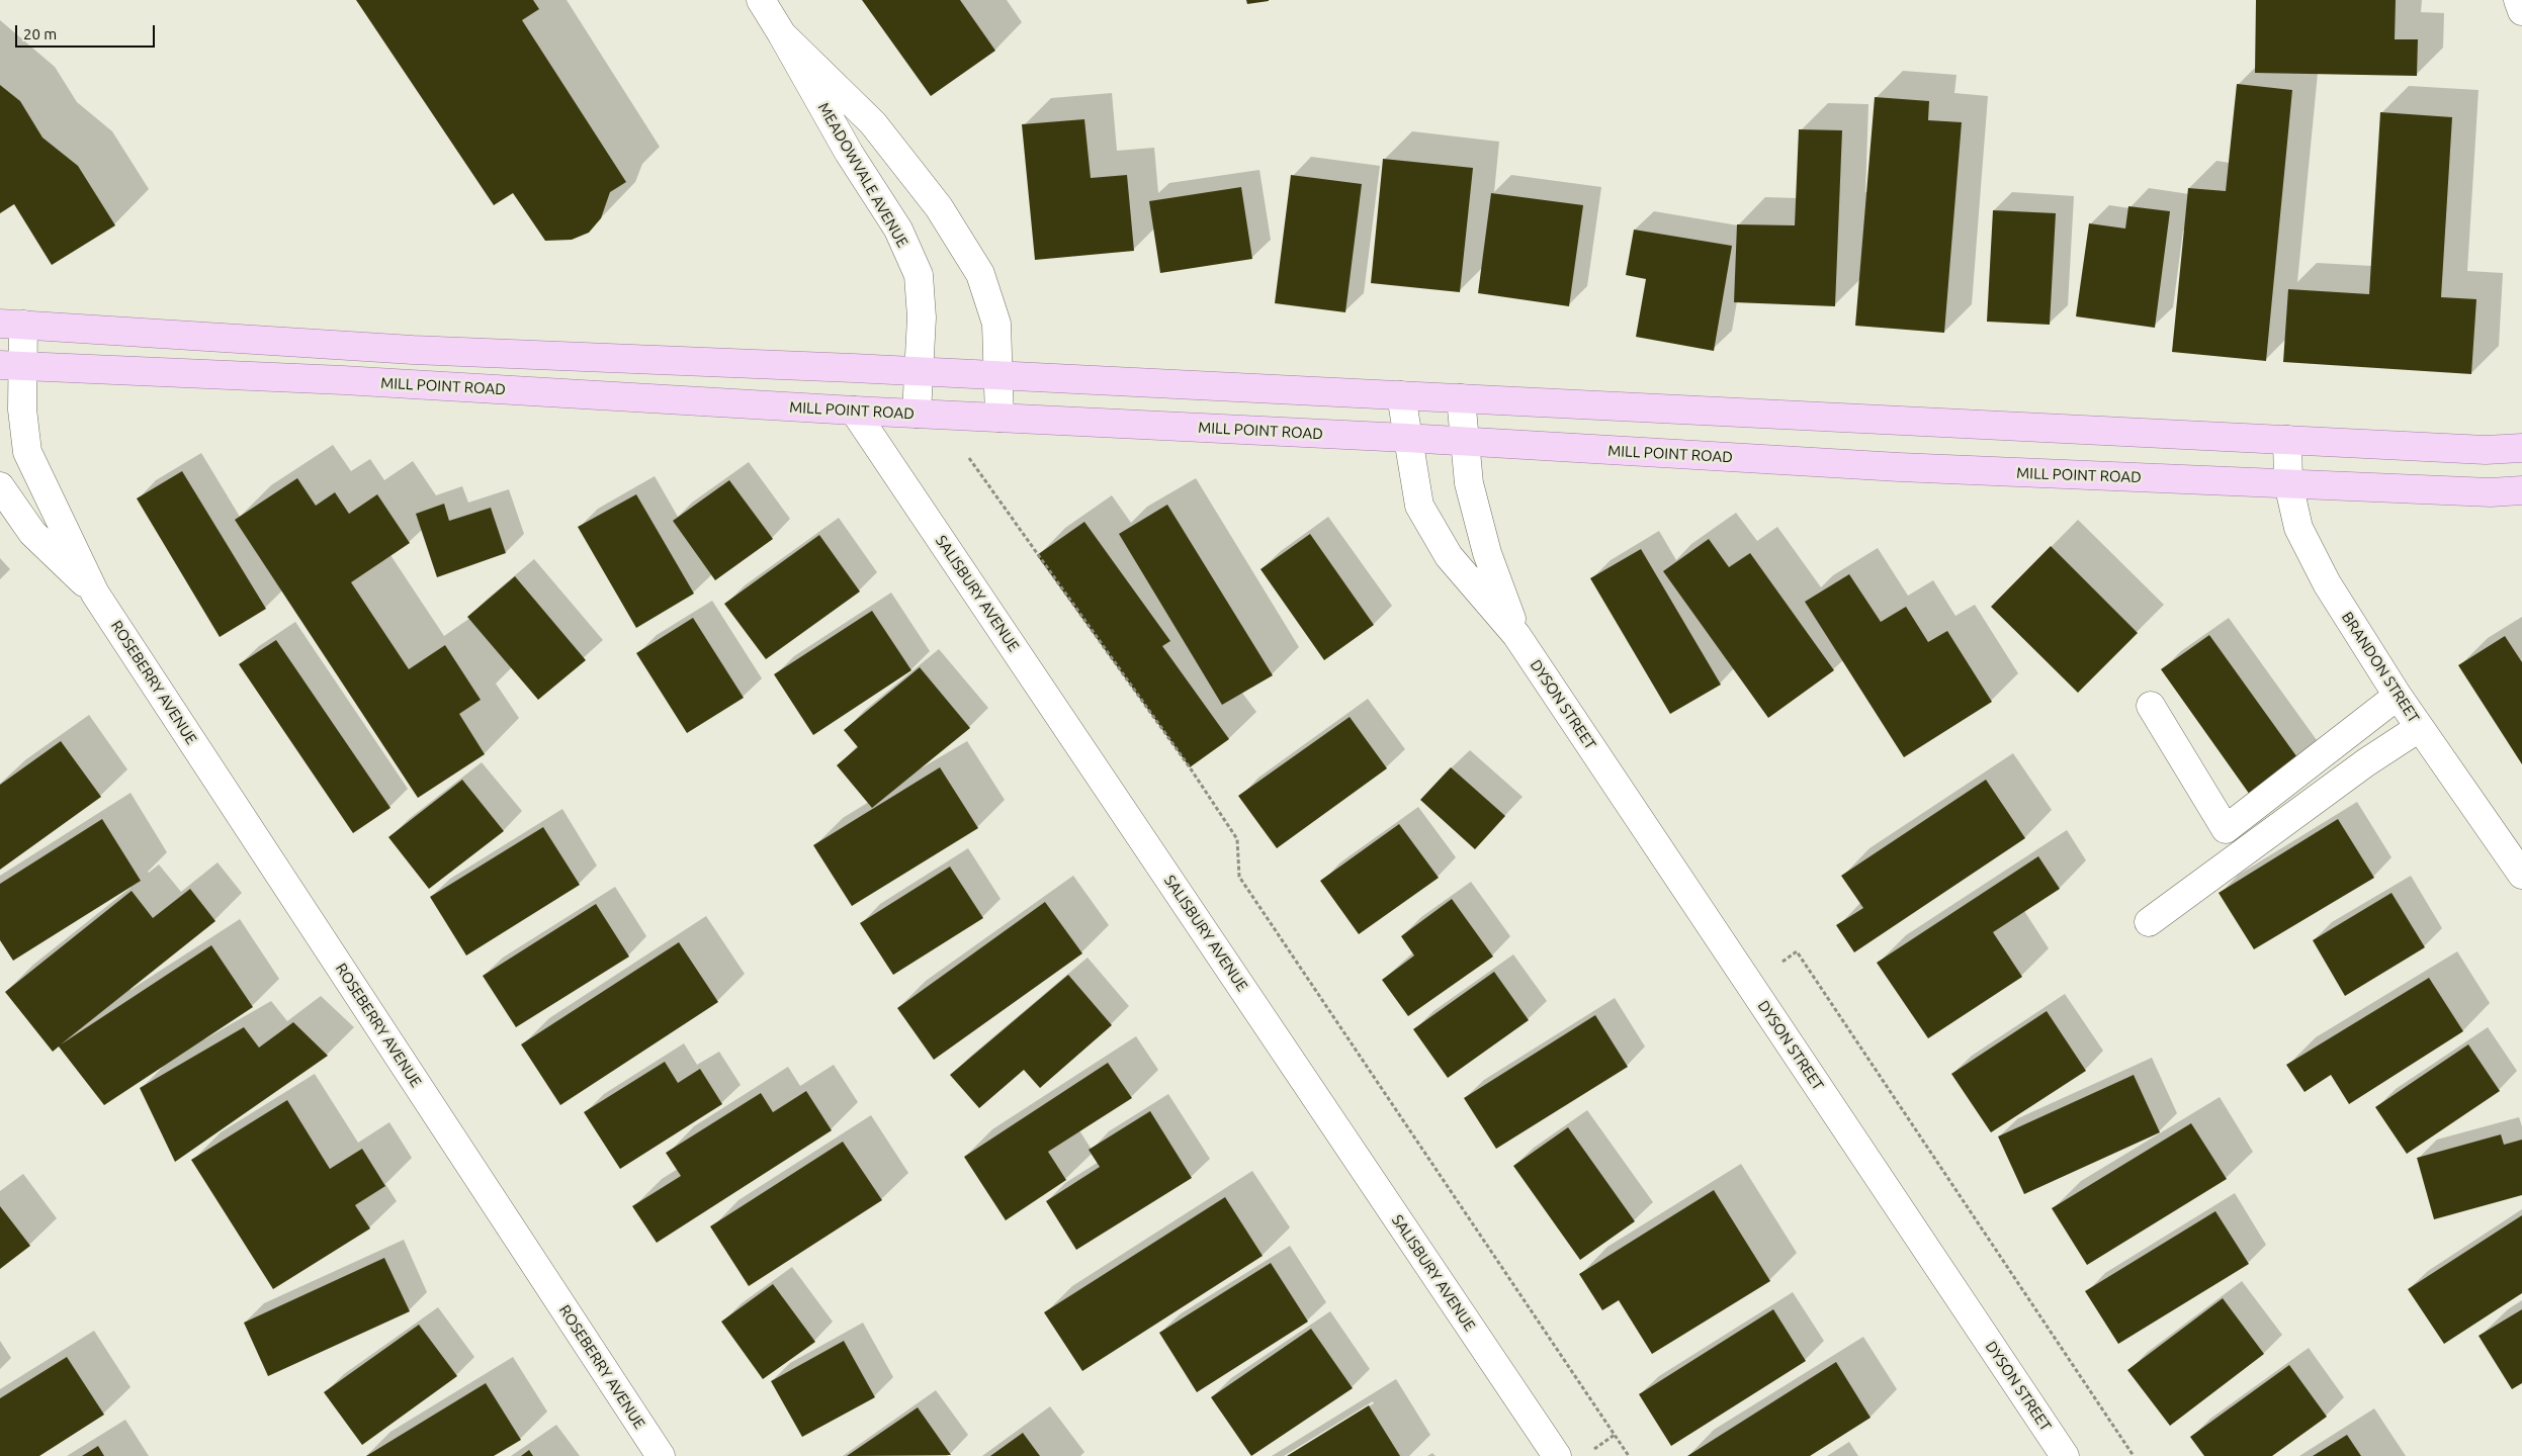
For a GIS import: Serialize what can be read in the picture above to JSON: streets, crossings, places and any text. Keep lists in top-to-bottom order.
{
  "streets": {
    "main road": ["MILL POINT ROAD"],
    "street": [
      "MEADOWVALE AVENUE",
      "SALISBURY AVENUE",
      "BRANDON STREET",
      "ROSEBERRY AVENUE",
      "DYSON STREET"
    ]
  },
  "crossings": [
    ["MEADOWVALE AVENUE", "MILL POINT ROAD"],
    ["MILL POINT ROAD", "SALISBURY AVENUE"],
    ["MILL POINT ROAD", "BRANDON STREET"],
    ["MILL POINT ROAD", "ROSEBERRY AVENUE"],
    ["MILL POINT ROAD", "DYSON STREET"]
  ],
  "scale_bar": "20 m"
}
